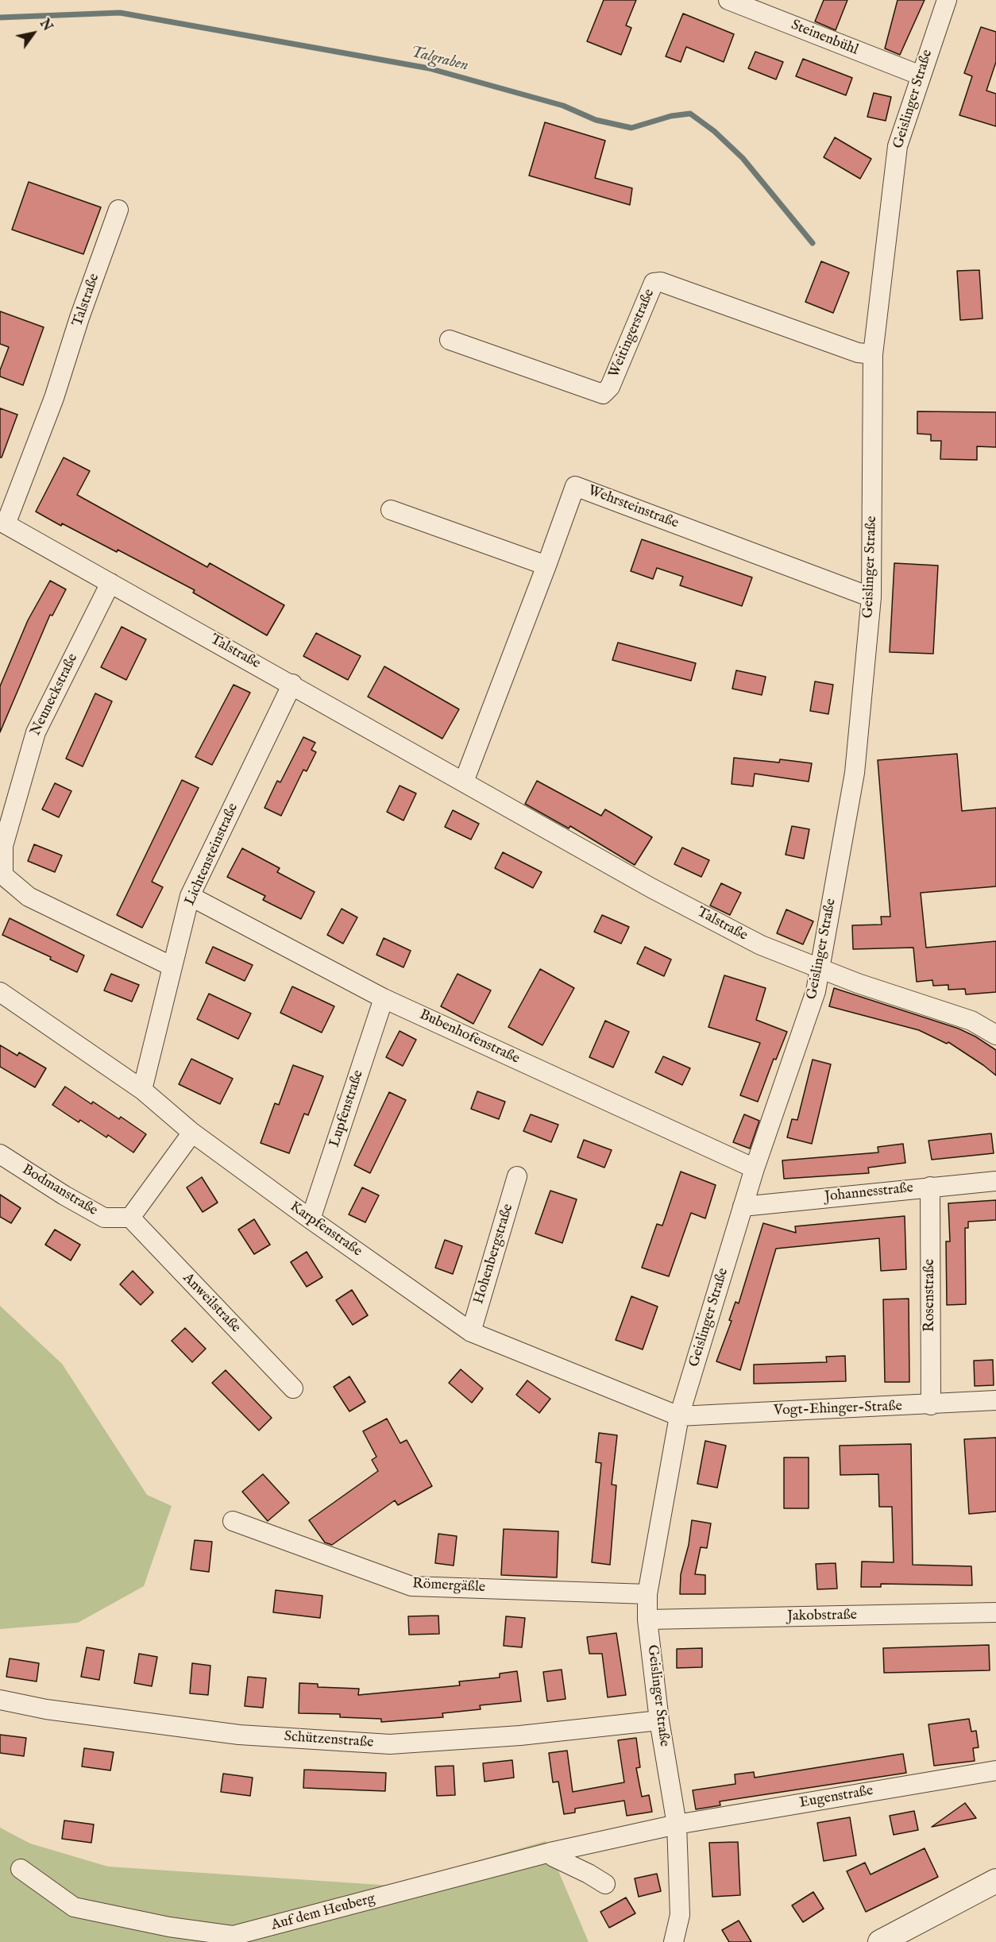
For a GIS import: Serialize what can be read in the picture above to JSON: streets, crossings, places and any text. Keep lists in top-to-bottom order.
{
  "streets": {
    "street": [
      "Steinenbühl",
      "Geislinger Straße",
      "Talstraße",
      "Weitingerstraße",
      "Wehrsteinstraße",
      "Neuneckstraße",
      "Lichtensteinstraße",
      "Bubenhofenstraße",
      "Lupfenstraße",
      "Bodmanstraße",
      "Johannesstraße",
      "Karpfenstraße",
      "Hohenbergstraße",
      "Rosenstraße",
      "Anweilstraße",
      "Vogt-Ehinger-Straße",
      "Römergäßle",
      "Jakobstraße",
      "Schützenstraße",
      "Eugenstraße",
      "Auf dem Heuberg"
    ]
  },
  "crossings": [
    ["Steinenbühl", "Geislinger Straße"],
    ["Geislinger Straße", "Talstraße"],
    ["Geislinger Straße", "Weitingerstraße"],
    ["Geislinger Straße", "Wehrsteinstraße"],
    ["Geislinger Straße", "Bubenhofenstraße"],
    ["Geislinger Straße", "Johannesstraße"],
    ["Geislinger Straße", "Karpfenstraße"],
    ["Geislinger Straße", "Vogt-Ehinger-Straße"],
    ["Geislinger Straße", "Römergäßle"],
    ["Geislinger Straße", "Jakobstraße"],
    ["Geislinger Straße", "Schützenstraße"],
    ["Geislinger Straße", "Eugenstraße"],
    ["Geislinger Straße", "Auf dem Heuberg"],
    ["Talstraße", "Neuneckstraße"],
    ["Talstraße", "Lichtensteinstraße"],
    ["Neuneckstraße", "Lichtensteinstraße"],
    ["Lichtensteinstraße", "Bubenhofenstraße"],
    ["Lichtensteinstraße", "Karpfenstraße"],
    ["Bubenhofenstraße", "Lupfenstraße"],
    ["Lupfenstraße", "Karpfenstraße"],
    ["Bodmanstraße", "Anweilstraße"],
    ["Johannesstraße", "Rosenstraße"],
    ["Karpfenstraße", "Hohenbergstraße"],
    ["Karpfenstraße", "Vogt-Ehinger-Straße"],
    ["Rosenstraße", "Vogt-Ehinger-Straße"],
    ["Eugenstraße", "Auf dem Heuberg"]
  ],
  "water": ["Talgraben"],
  "north": "top right"
}
